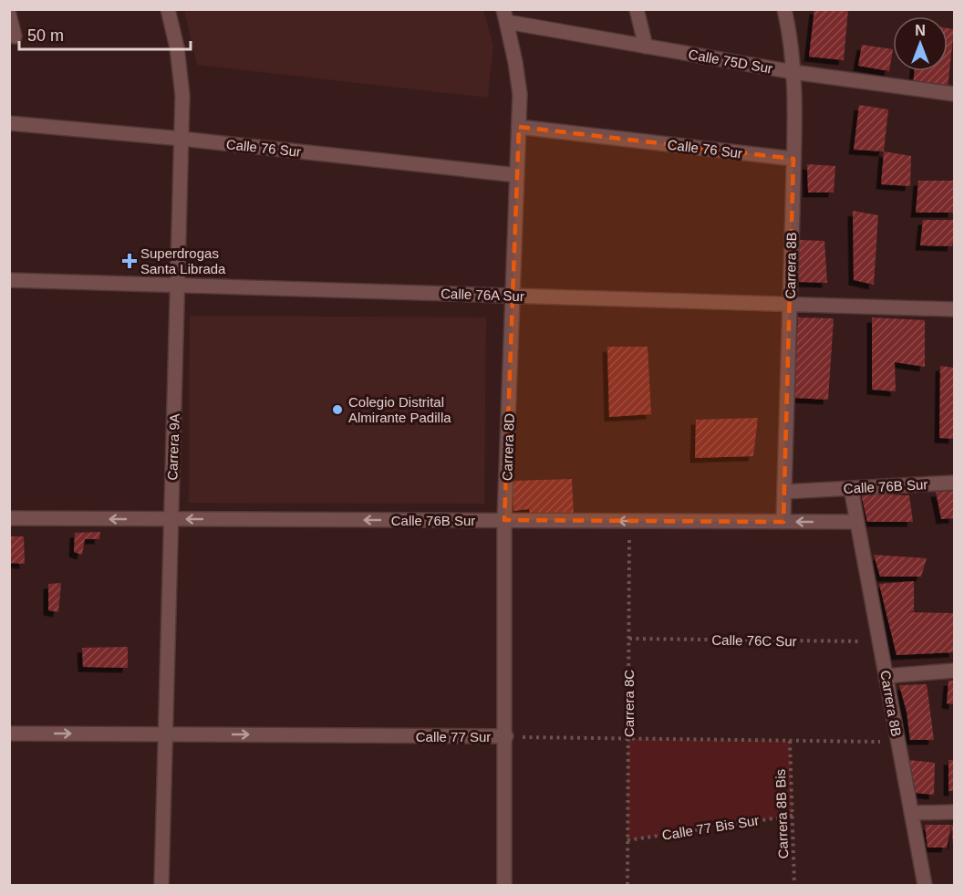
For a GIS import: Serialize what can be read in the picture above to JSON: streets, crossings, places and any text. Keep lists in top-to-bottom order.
{
  "streets": {
    "street": [
      "Calle 75D Sur",
      "Calle 76 Sur",
      "Carrera 8B",
      "Calle 76A Sur",
      "Carrera 9A",
      "Carrera 8D",
      "Calle 76B Sur",
      "Calle 77 Sur"
    ],
    "path": [
      "Calle 76C Sur",
      "Carrera 8C",
      "Carrera 8B Bis",
      "Calle 77 Bis Sur"
    ]
  },
  "crossings": [
    ["Calle 75D Sur", "Carrera 8B"],
    ["Calle 75D Sur", "Carrera 8D"],
    ["Calle 76 Sur", "Carrera 8B"],
    ["Calle 76 Sur", "Carrera 9A"],
    ["Calle 76 Sur", "Carrera 8D"],
    ["Carrera 8B", "Calle 76A Sur"],
    ["Carrera 8B", "Calle 76B Sur"],
    ["Carrera 8B", "Calle 76C Sur"],
    ["Carrera 8B", "Calle 77 Sur"],
    ["Calle 76A Sur", "Carrera 9A"],
    ["Calle 76A Sur", "Carrera 8D"],
    ["Carrera 9A", "Calle 76B Sur"],
    ["Carrera 9A", "Calle 77 Sur"],
    ["Carrera 8D", "Calle 76B Sur"],
    ["Carrera 8D", "Calle 77 Sur"],
    ["Calle 76B Sur", "Carrera 8C"],
    ["Calle 76C Sur", "Carrera 8C"],
    ["Carrera 8C", "Calle 77 Sur"],
    ["Carrera 8C", "Calle 77 Bis Sur"],
    ["Calle 77 Sur", "Carrera 8B Bis"],
    ["Carrera 8B Bis", "Calle 77 Bis Sur"]
  ],
  "one_way": ["Calle 76B Sur", "Calle 77 Sur"],
  "places": {
    "health": ["Superdrogas Santa Librada"],
    "other": ["Colegio Distrital Almirante Padilla"]
  },
  "scale_bar": "50 m",
  "north": "top"
}
